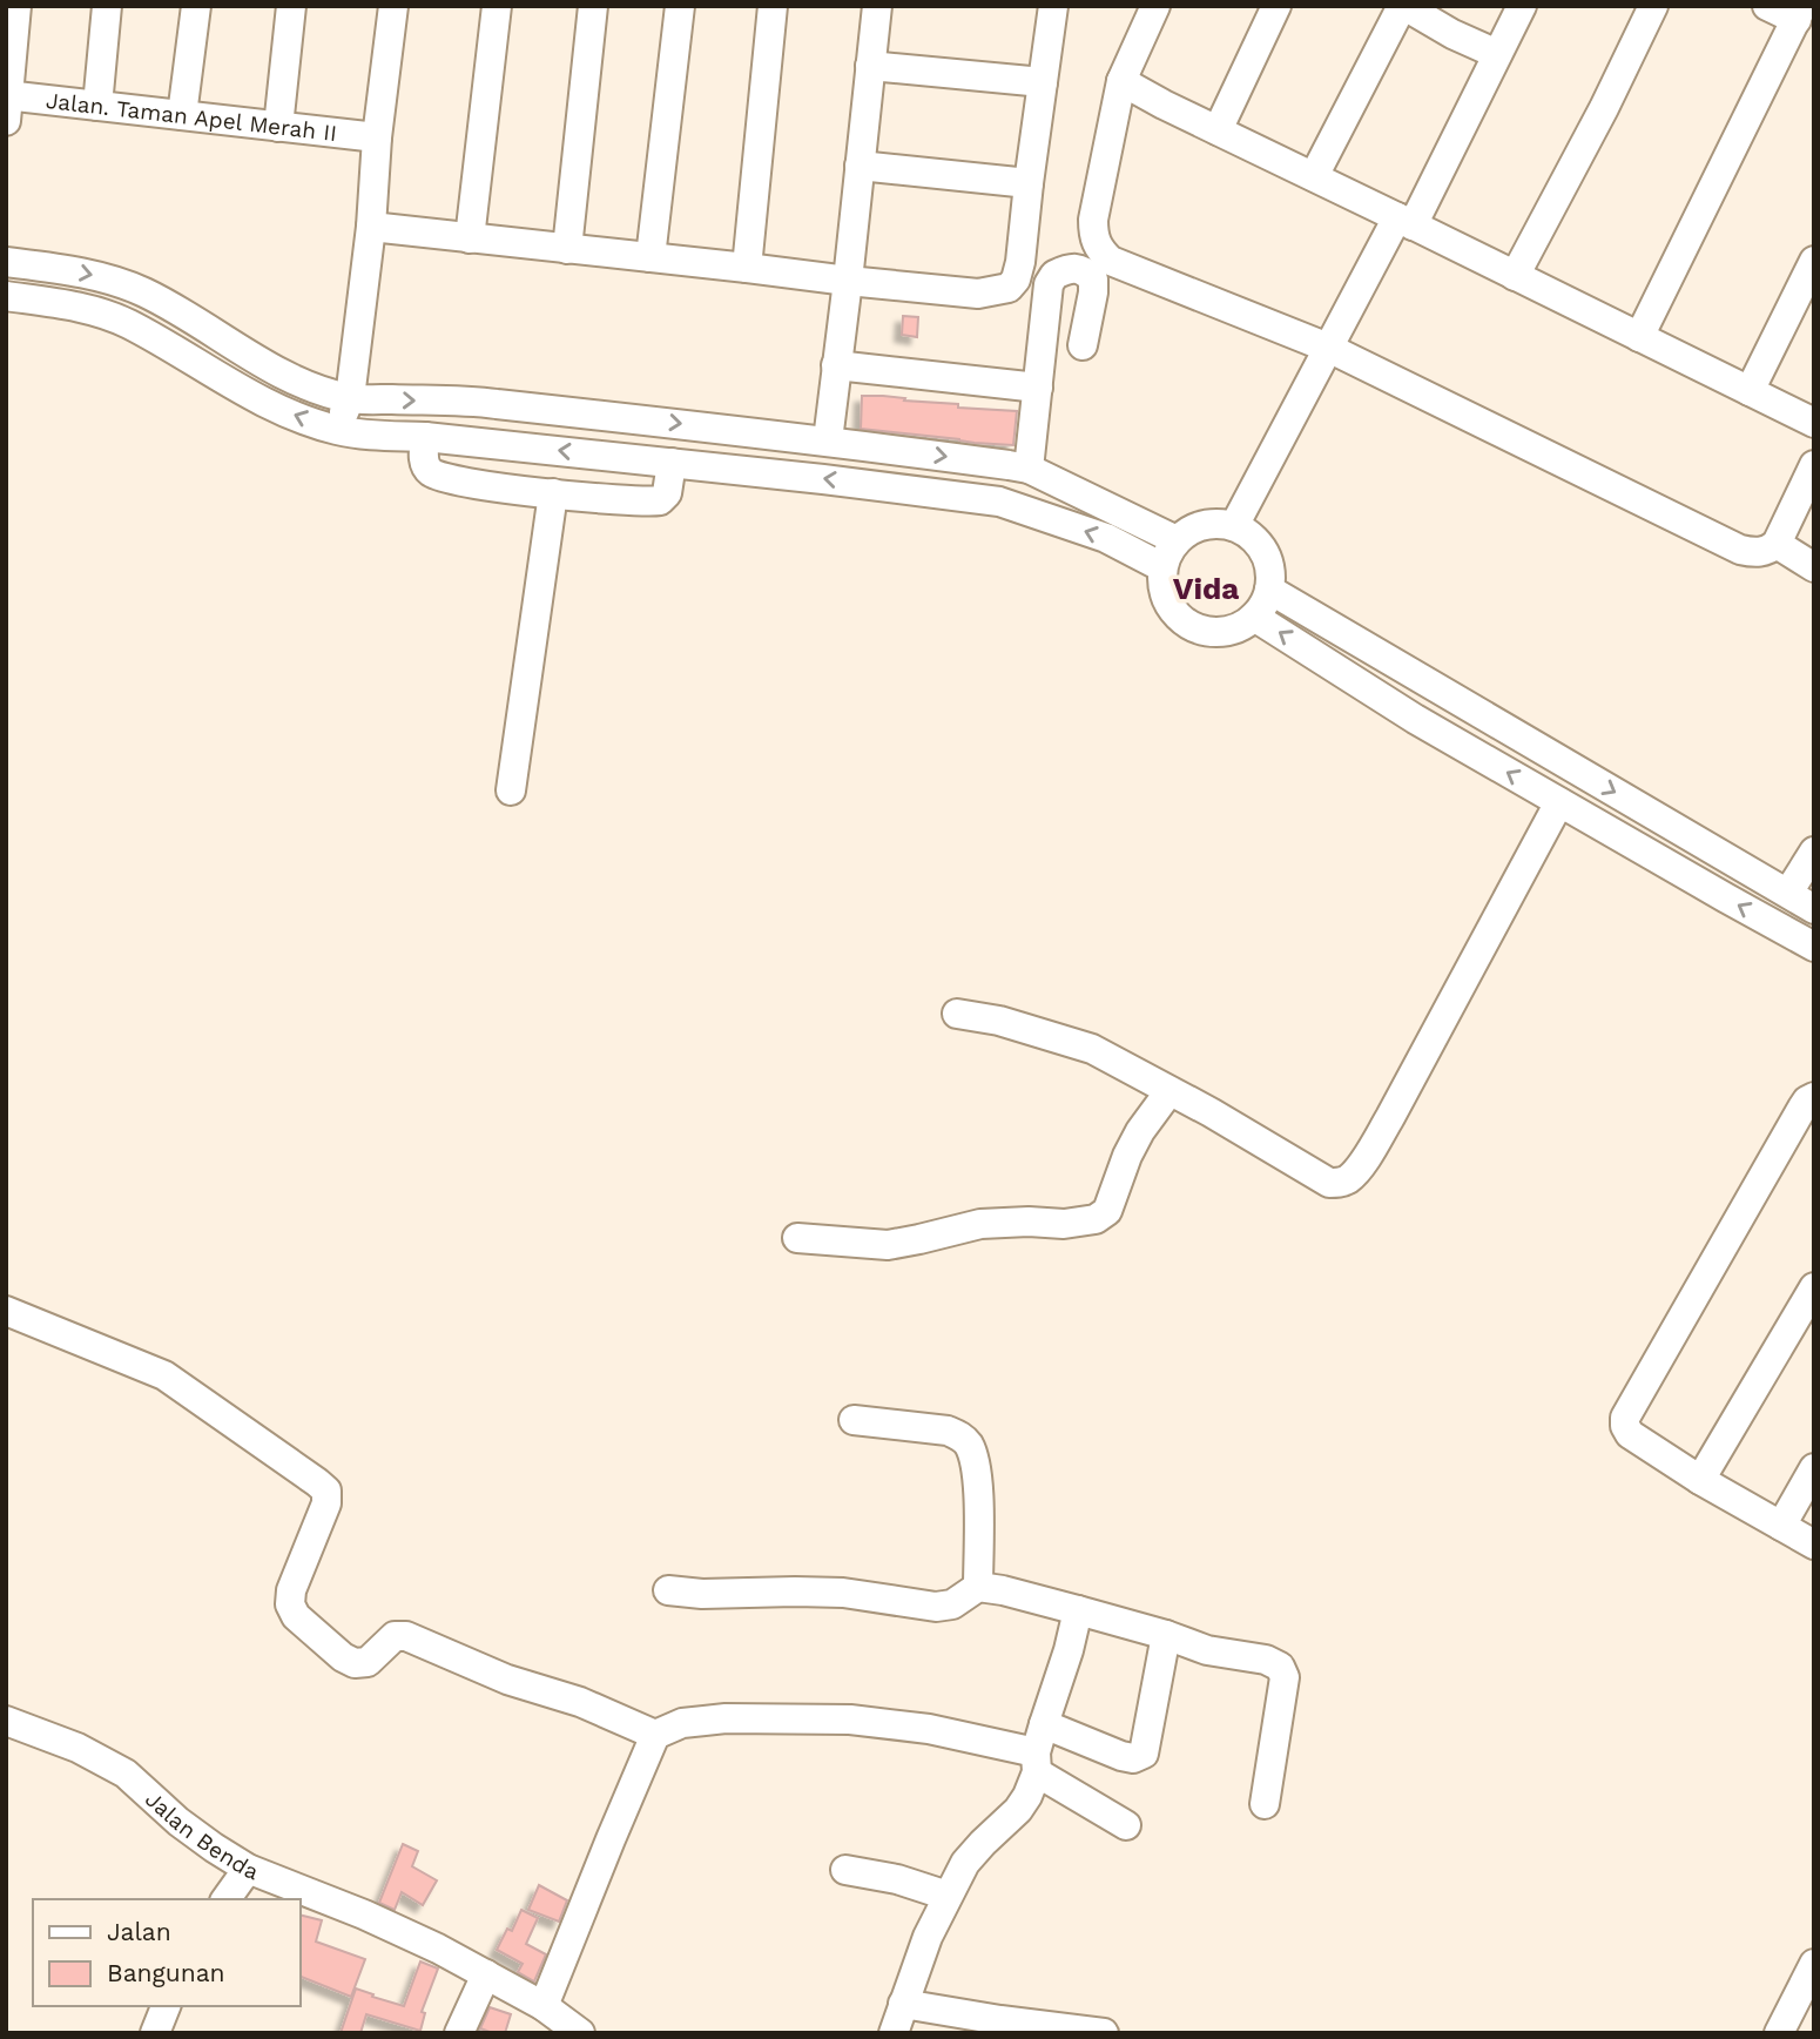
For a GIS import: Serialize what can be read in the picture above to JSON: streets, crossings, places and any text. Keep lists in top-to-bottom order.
{
  "streets": {
    "street": ["Jalan. Taman Apel Merah II", "Jalan Benda"]
  },
  "districts": ["Vida"],
  "legend": ["Jalan", "Bangunan"]
}
